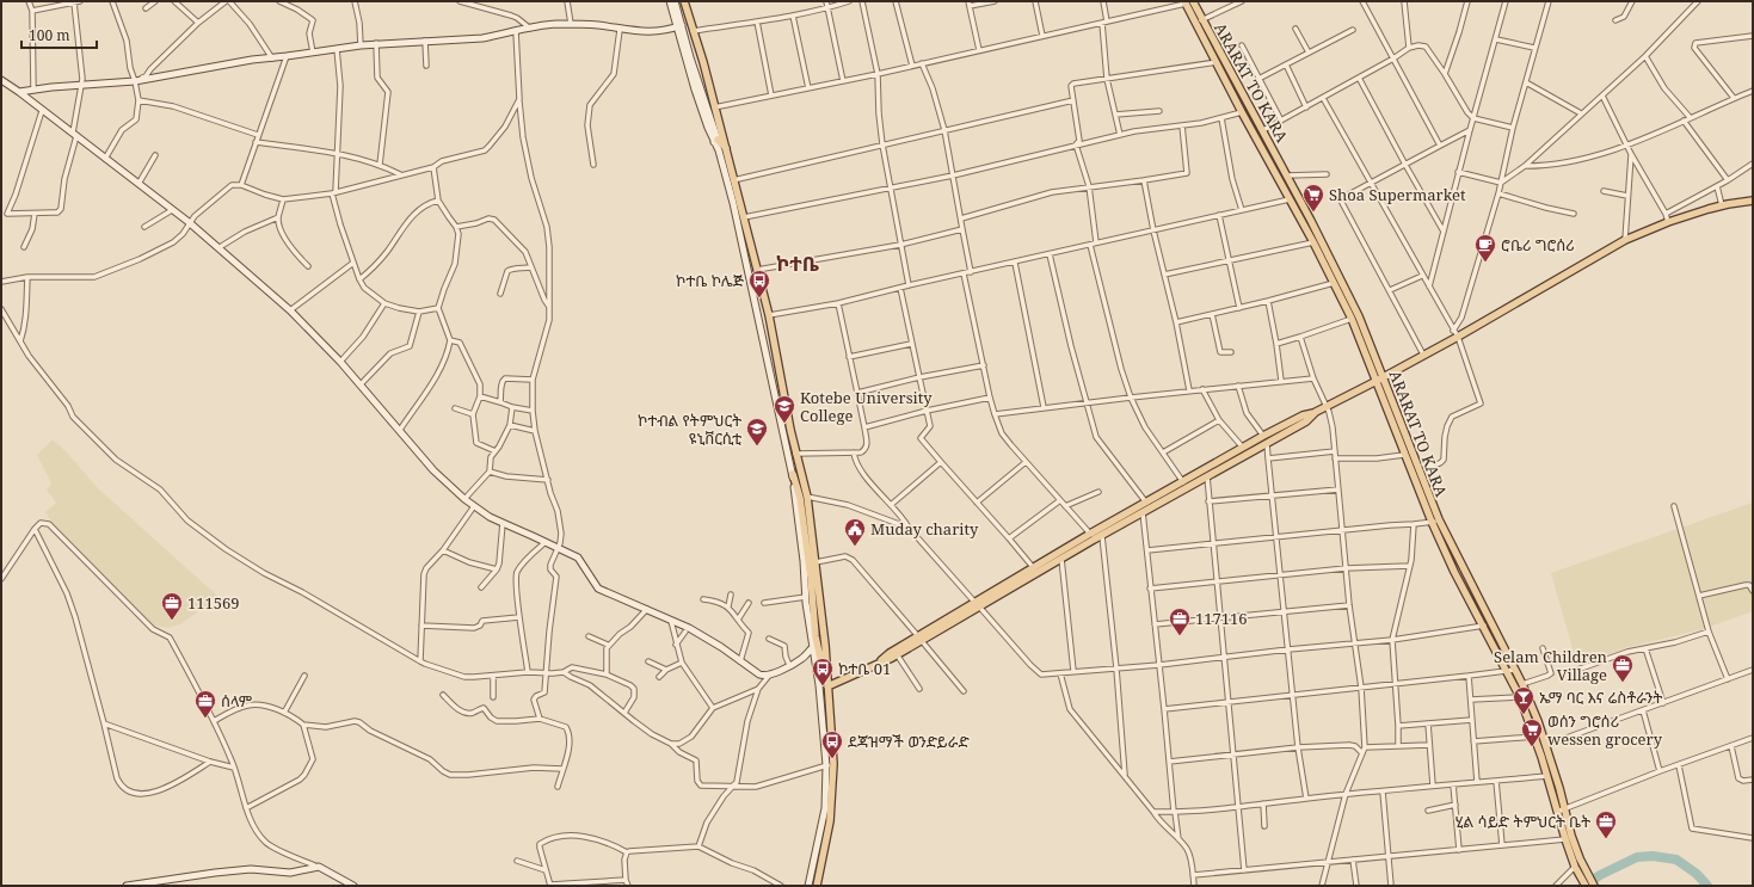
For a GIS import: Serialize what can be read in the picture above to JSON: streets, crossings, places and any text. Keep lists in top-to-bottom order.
{
  "streets": {
    "main road": ["ARARAT TO KARA"]
  },
  "districts": ["ኮተቤ"],
  "places": {
    "supermarket": ["Shoa Supermarket", "ወሰን ግሮሰሪ wessen grocery"],
    "cafe": ["ሮቤሪ ግሮሰሪ"],
    "bus stop": ["ኮተቤ ኮሌጅ", "ኮተቤ 01", "ደጃዝማች ወንድይራድ"],
    "school or university": ["Kotebe University College", "ኮተብል የትምህርት ዩኒቨርሲቲ"],
    "public building": ["Muday charity"],
    "office": [
      "111569",
      "117116",
      "Selam Children Village",
      "ሰላም",
      "ሂል ሳይድ ትምህርት ቤት"
    ],
    "bar": ["ኤማ ባር እና ሬስቶራንት"]
  },
  "scale_bar": "100 m"
}
